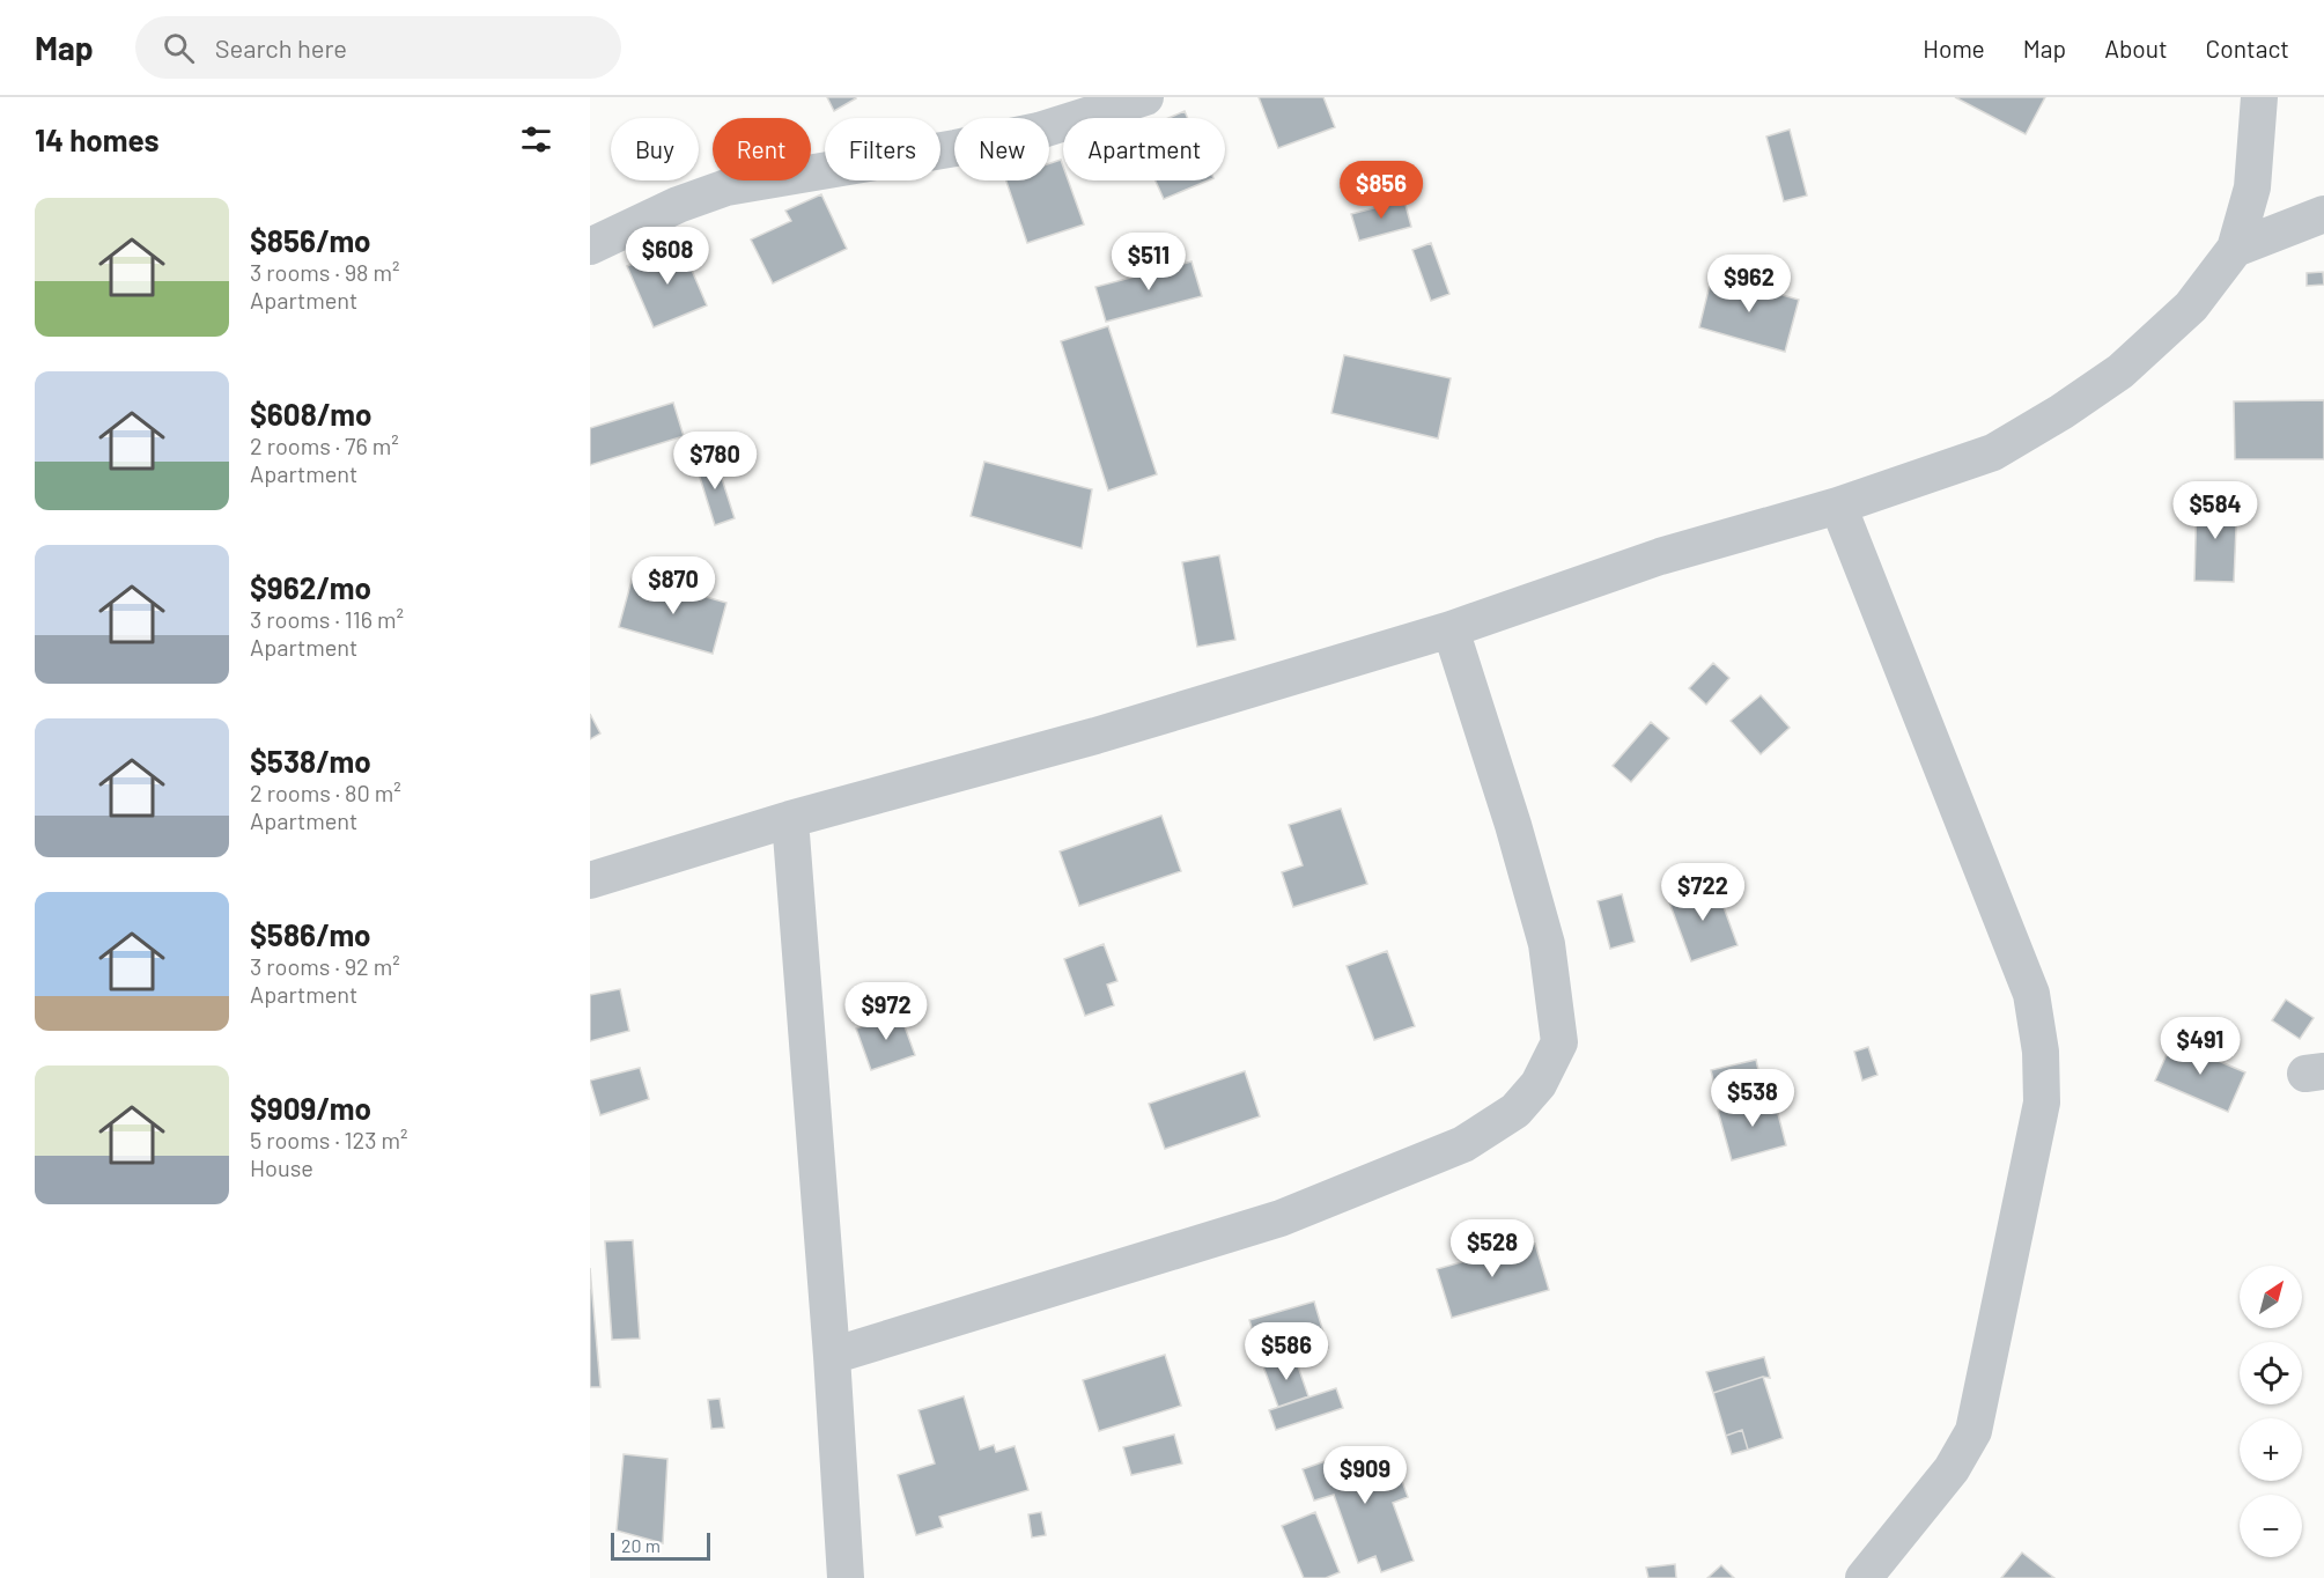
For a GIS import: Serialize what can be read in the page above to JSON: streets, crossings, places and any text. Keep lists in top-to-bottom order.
{
  "scale_bar": "20 m",
  "north": "top right",
  "page": {
    "header": "Map",
    "search": "Search here",
    "nav": [
      "Home",
      "Map",
      "About",
      "Contact"
    ],
    "heading": "14 homes",
    "chip": [
      "Buy",
      "Rent",
      "Filters",
      "New",
      "Apartment"
    ],
    "price": [
      "$856",
      "$608",
      "$511",
      "$962",
      "$780",
      "$584",
      "$870",
      "$722",
      "$972",
      "$491",
      "$538",
      "$528",
      "$586",
      "$909"
    ],
    "list": [
      {
        "name": "$856/mo",
        "note": "3 rooms · 98 m² · Apartment"
      },
      {
        "name": "$608/mo",
        "note": "2 rooms · 76 m² · Apartment"
      },
      {
        "name": "$962/mo",
        "note": "3 rooms · 116 m² · Apartment"
      },
      {
        "name": "$538/mo",
        "note": "2 rooms · 80 m² · Apartment"
      },
      {
        "name": "$586/mo",
        "note": "3 rooms · 92 m² · Apartment"
      },
      {
        "name": "$909/mo",
        "note": "5 rooms · 123 m² · House"
      }
    ],
    "map_buttons": ["+", "−"],
    "scale": "20 m"
  }
}
